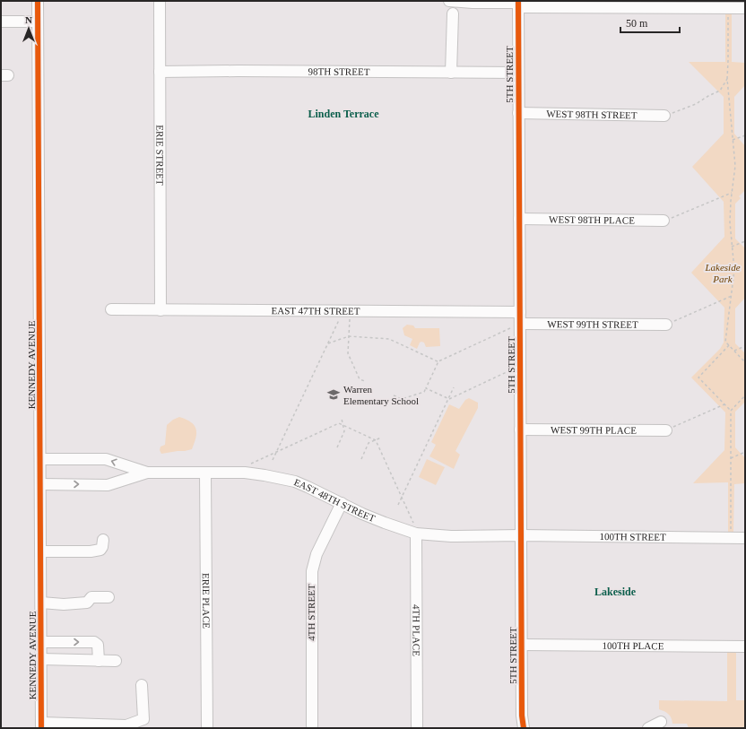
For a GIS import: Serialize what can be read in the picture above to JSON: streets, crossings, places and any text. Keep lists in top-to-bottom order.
{
  "streets": {
    "street": [
      "98TH STREET",
      "5TH STREET",
      "WEST 98TH STREET",
      "ERIE STREET",
      "WEST 98TH PLACE",
      "EAST 47TH STREET",
      "WEST 99TH STREET",
      "KENNEDY AVENUE",
      "WEST 99TH PLACE",
      "EAST 48TH STREET",
      "100TH STREET",
      "ERIE PLACE",
      "4TH STREET",
      "4TH PLACE",
      "100TH PLACE"
    ]
  },
  "crossings": [
    ["98TH STREET", "5TH STREET"],
    ["98TH STREET", "ERIE STREET"],
    ["5TH STREET", "WEST 98TH STREET"],
    ["5TH STREET", "WEST 98TH PLACE"],
    ["5TH STREET", "EAST 47TH STREET"],
    ["5TH STREET", "WEST 99TH STREET"],
    ["5TH STREET", "WEST 99TH PLACE"],
    ["5TH STREET", "EAST 48TH STREET"],
    ["5TH STREET", "100TH STREET"],
    ["5TH STREET", "100TH PLACE"],
    ["ERIE STREET", "EAST 47TH STREET"],
    ["KENNEDY AVENUE", "EAST 48TH STREET"],
    ["EAST 48TH STREET", "100TH STREET"],
    ["EAST 48TH STREET", "ERIE PLACE"],
    ["EAST 48TH STREET", "4TH STREET"],
    ["EAST 48TH STREET", "4TH PLACE"]
  ],
  "districts": ["Linden Terrace", "Lakeside"],
  "parks": ["Lakeside Park"],
  "places": {
    "school or university": ["Warren Elementary School"]
  },
  "scale_bar": "50 m",
  "north": "top"
}
